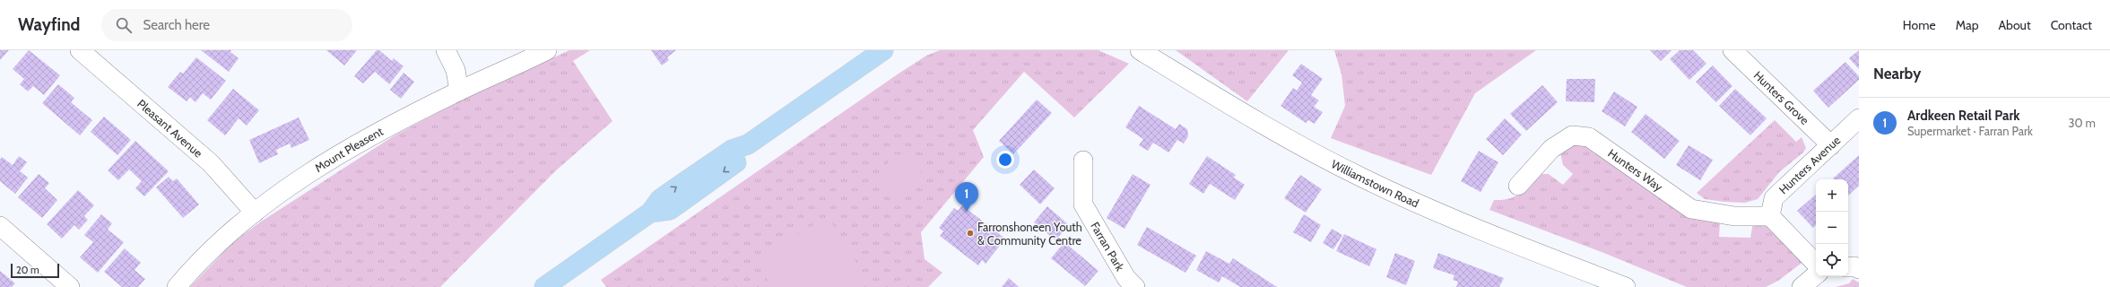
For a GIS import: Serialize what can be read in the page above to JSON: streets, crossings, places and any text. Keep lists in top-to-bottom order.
{
  "streets": {
    "street": [
      "Hunters Grove",
      "Pleasant Avenue",
      "Mount Pleasent",
      "Hunters Avenue",
      "Hunters Way",
      "Williamstown Road",
      "Farran Park"
    ]
  },
  "crossings": [
    ["Hunters Grove", "Hunters Avenue"],
    ["Pleasant Avenue", "Mount Pleasent"],
    ["Hunters Avenue", "Hunters Way"]
  ],
  "places": ["Farronshoneen Youth & Community Centre"],
  "scale_bar": "20 m",
  "page": {
    "header": "Wayfind",
    "search": "Search here",
    "nav": [
      "Home",
      "Map",
      "About",
      "Contact"
    ],
    "heading": "Nearby",
    "list": [
      {
        "mark": "1",
        "name": "Ardkeen Retail Park",
        "note": "Supermarket · Farran Park",
        "value": "30 m"
      }
    ],
    "map_buttons": ["+", "−"],
    "pins": "1",
    "scale": "20 m"
  }
}
